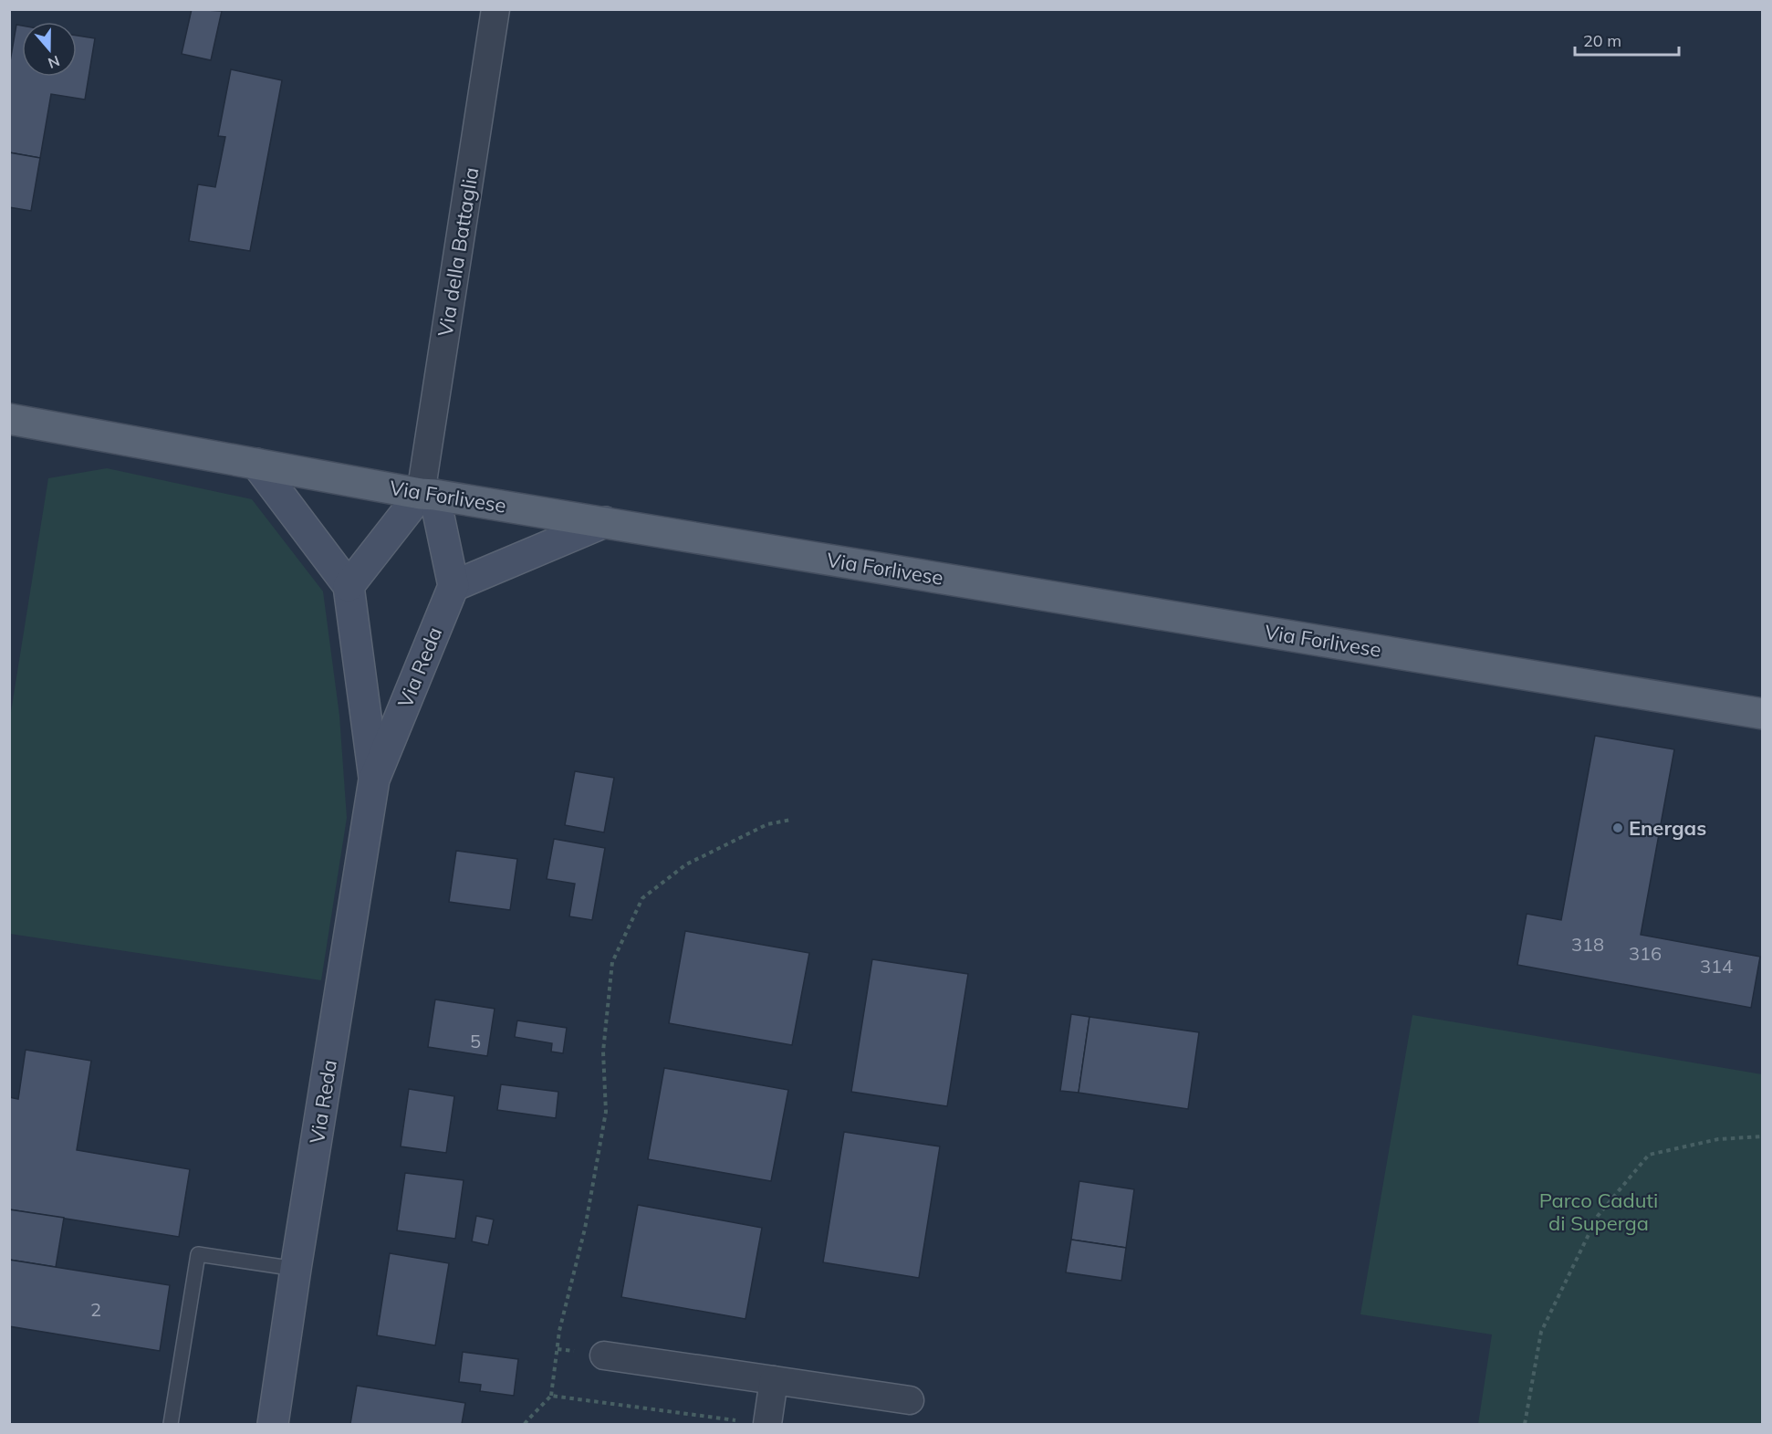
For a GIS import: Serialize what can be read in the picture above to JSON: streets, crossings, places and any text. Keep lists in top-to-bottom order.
{
  "streets": {
    "main road": ["Via Forlivese"],
    "street": ["Via della Battaglia", "Via Reda"]
  },
  "crossings": [
    ["Via della Battaglia", "Via Forlivese"],
    ["Via Forlivese", "Via Reda"]
  ],
  "parks": ["Parco Caduti di Superga"],
  "places": ["Energas"],
  "house_numbers": [
    "318",
    "316",
    "314",
    "5",
    "2"
  ],
  "scale_bar": "20 m",
  "north": "bottom"
}
